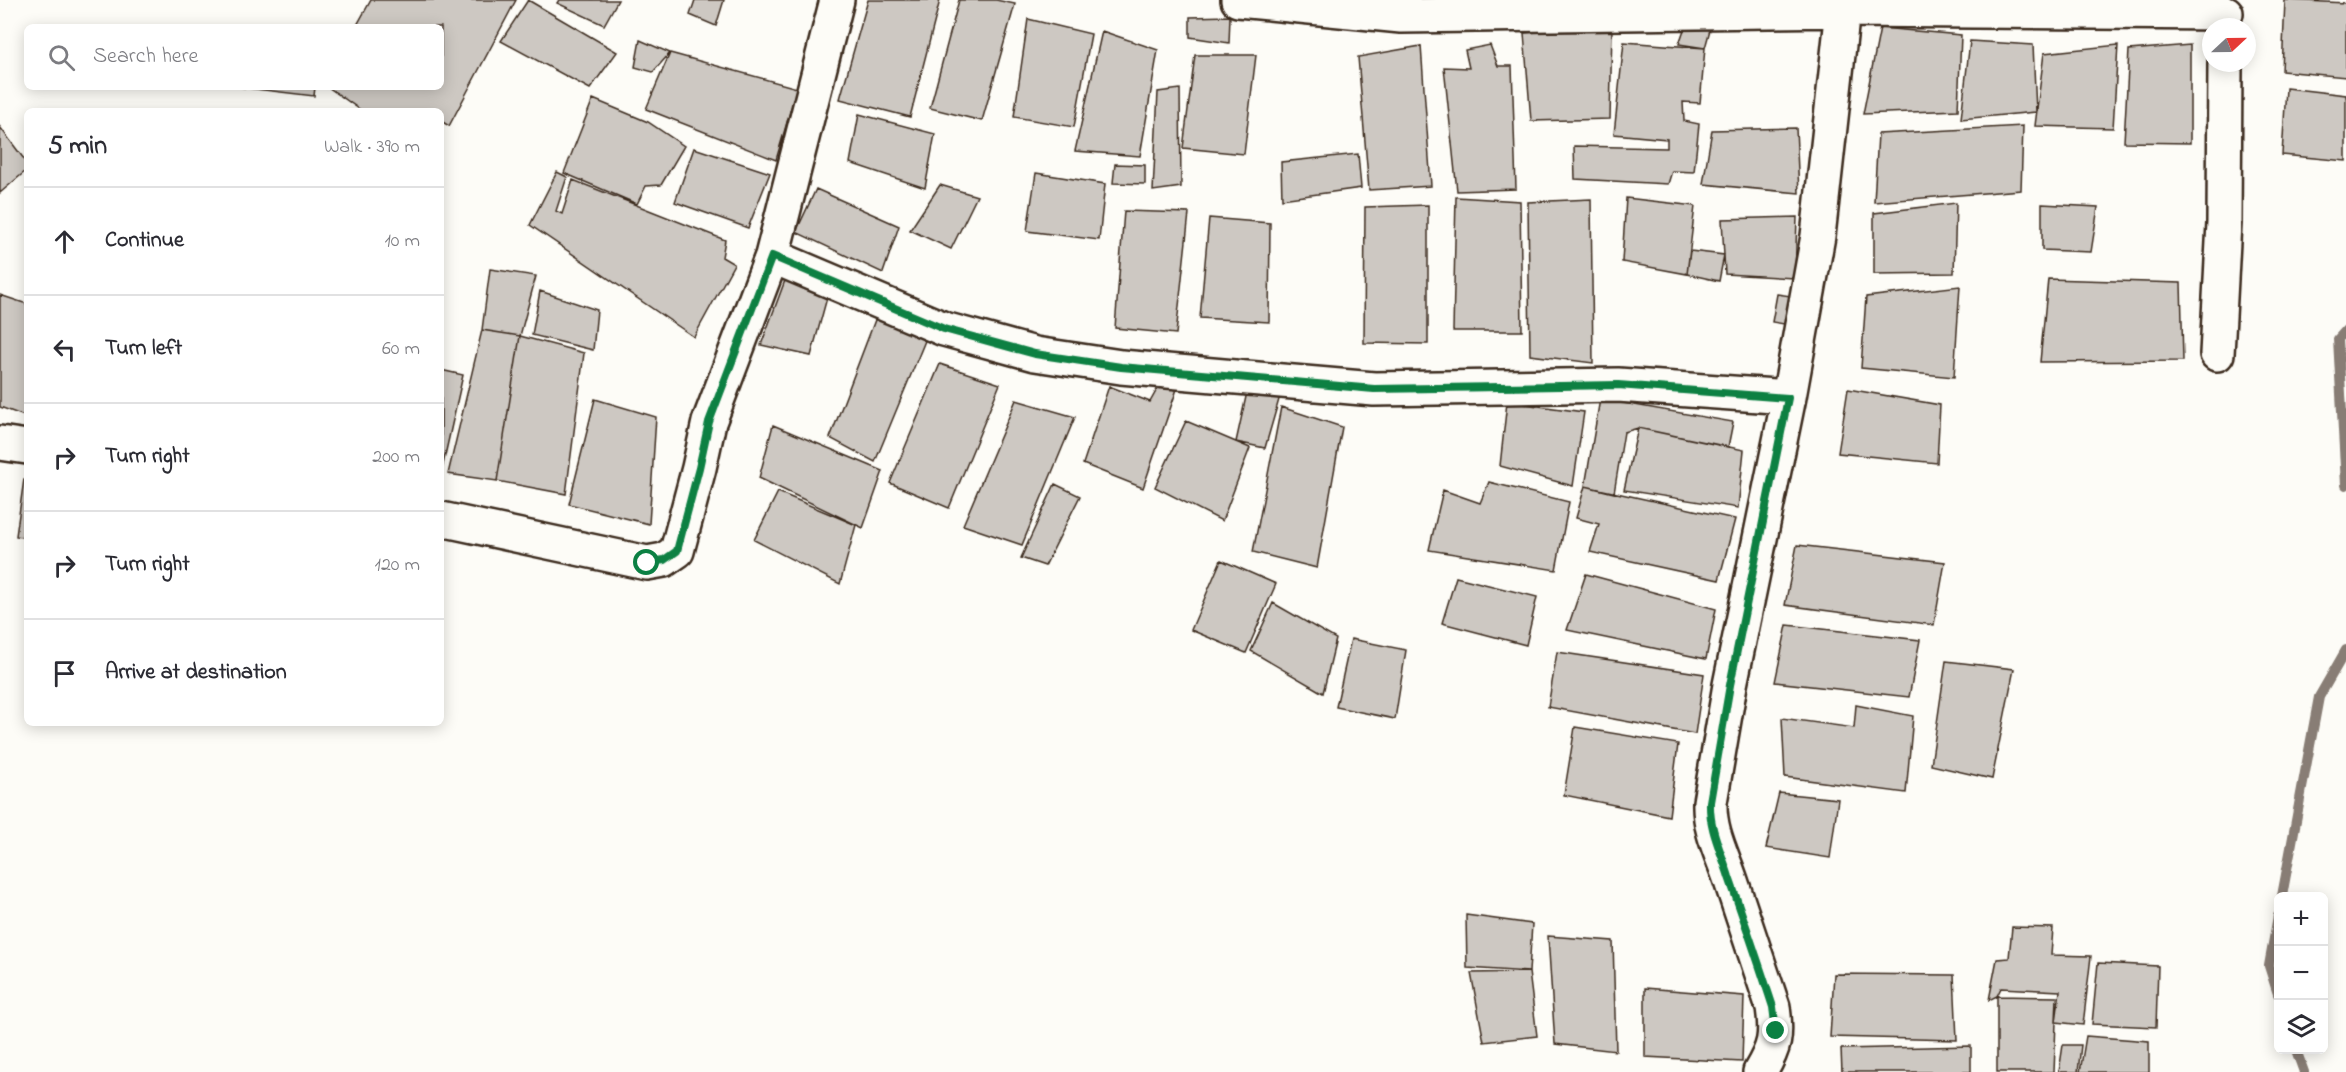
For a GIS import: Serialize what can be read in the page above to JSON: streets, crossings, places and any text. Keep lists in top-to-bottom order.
{
  "north": "right",
  "page": {
    "search": "Search here",
    "heading": ["5 min", "Walk · 390 m"],
    "list": [
      ["Continue", "10 m"],
      ["Turn left", "60 m"],
      ["Turn right", "200 m"],
      ["Turn right", "120 m"],
      "Arrive at destination"
    ],
    "map_buttons": ["+", "−"]
  }
}
